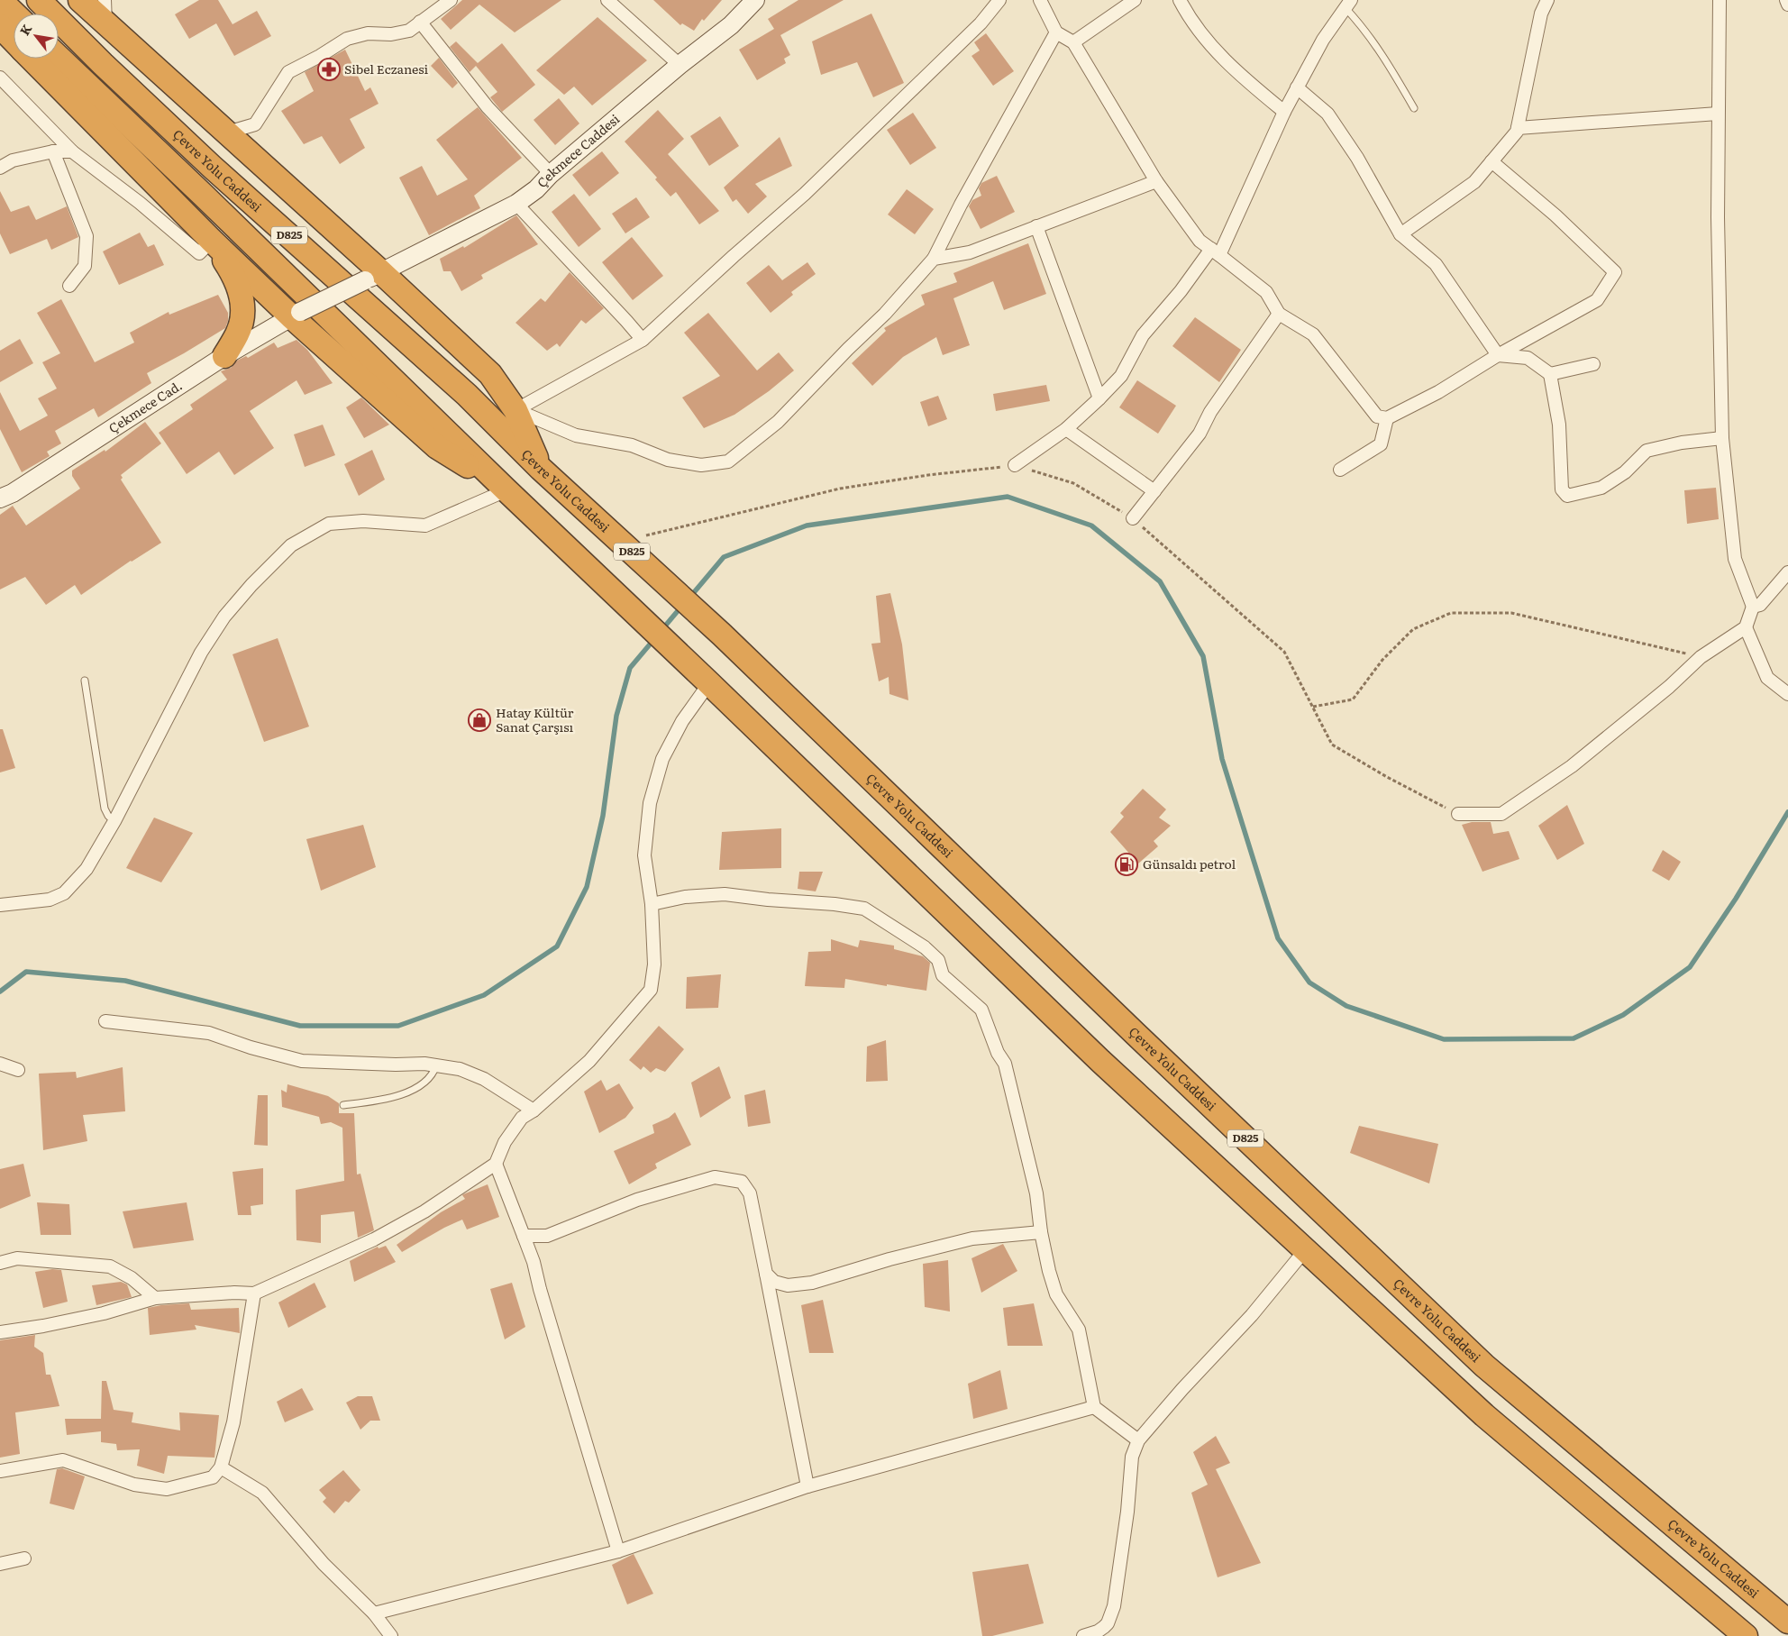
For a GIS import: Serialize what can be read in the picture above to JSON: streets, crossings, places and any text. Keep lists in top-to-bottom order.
{
  "streets": {
    "highway": ["Çevre Yolu Caddesi", "D825"],
    "main road": ["Çekmece Caddesi", "Çekmece Cad."]
  },
  "crossings": [
    ["Çekmece Caddesi", "Çekmece Cad."]
  ],
  "places": {
    "pharmacy": ["Sibel Eczanesi"],
    "shop": ["Hatay Kültür Sanat Çarşısı"],
    "fuel station": ["Günsaldı petrol"]
  },
  "north": "top left"
}
